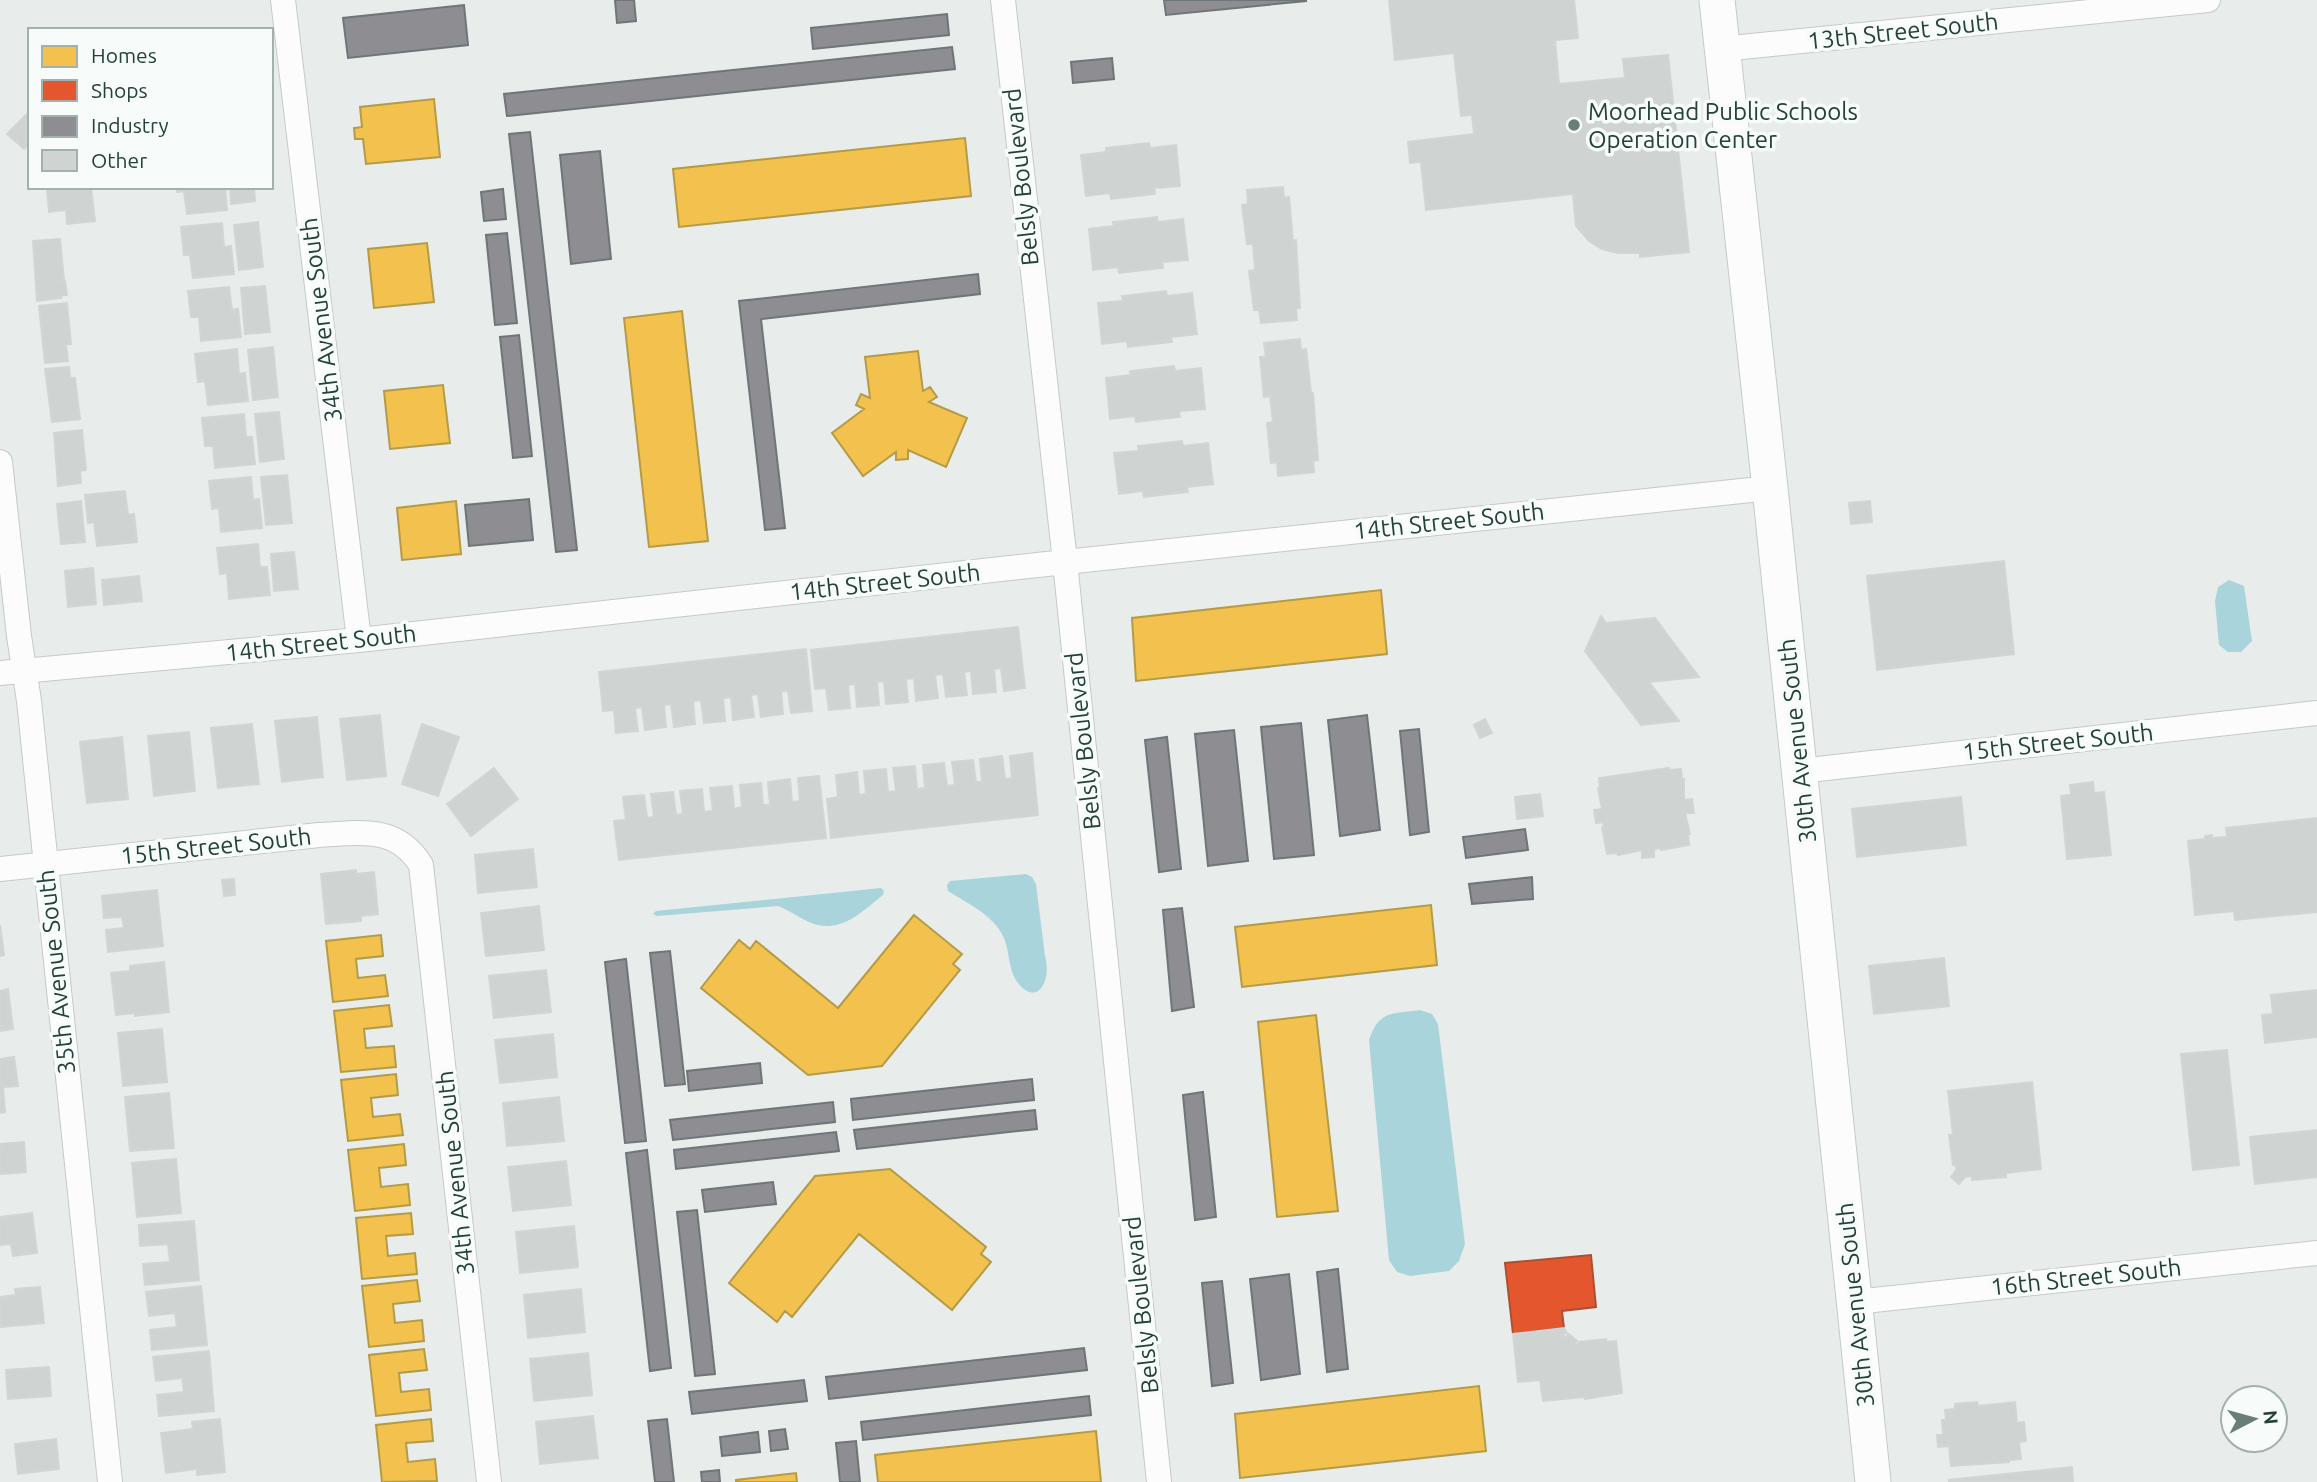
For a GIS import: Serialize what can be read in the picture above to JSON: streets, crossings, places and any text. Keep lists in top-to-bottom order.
{
  "streets": {
    "street": [
      "13th Street South",
      "Belsly Boulevard",
      "34th Avenue South",
      "14th Street South",
      "30th Avenue South",
      "15th Street South",
      "35th Avenue South",
      "16th Street South"
    ]
  },
  "crossings": [
    ["13th Street South", "30th Avenue South"],
    ["Belsly Boulevard", "14th Street South"],
    ["34th Avenue South", "14th Street South"],
    ["34th Avenue South", "15th Street South"],
    ["14th Street South", "30th Avenue South"],
    ["14th Street South", "35th Avenue South"],
    ["30th Avenue South", "15th Street South"],
    ["30th Avenue South", "16th Street South"],
    ["15th Street South", "35th Avenue South"]
  ],
  "places": ["Moorhead Public Schools Operation Center"],
  "legend": [
    "Homes",
    "Shops",
    "Industry",
    "Other"
  ],
  "north": "right"
}
